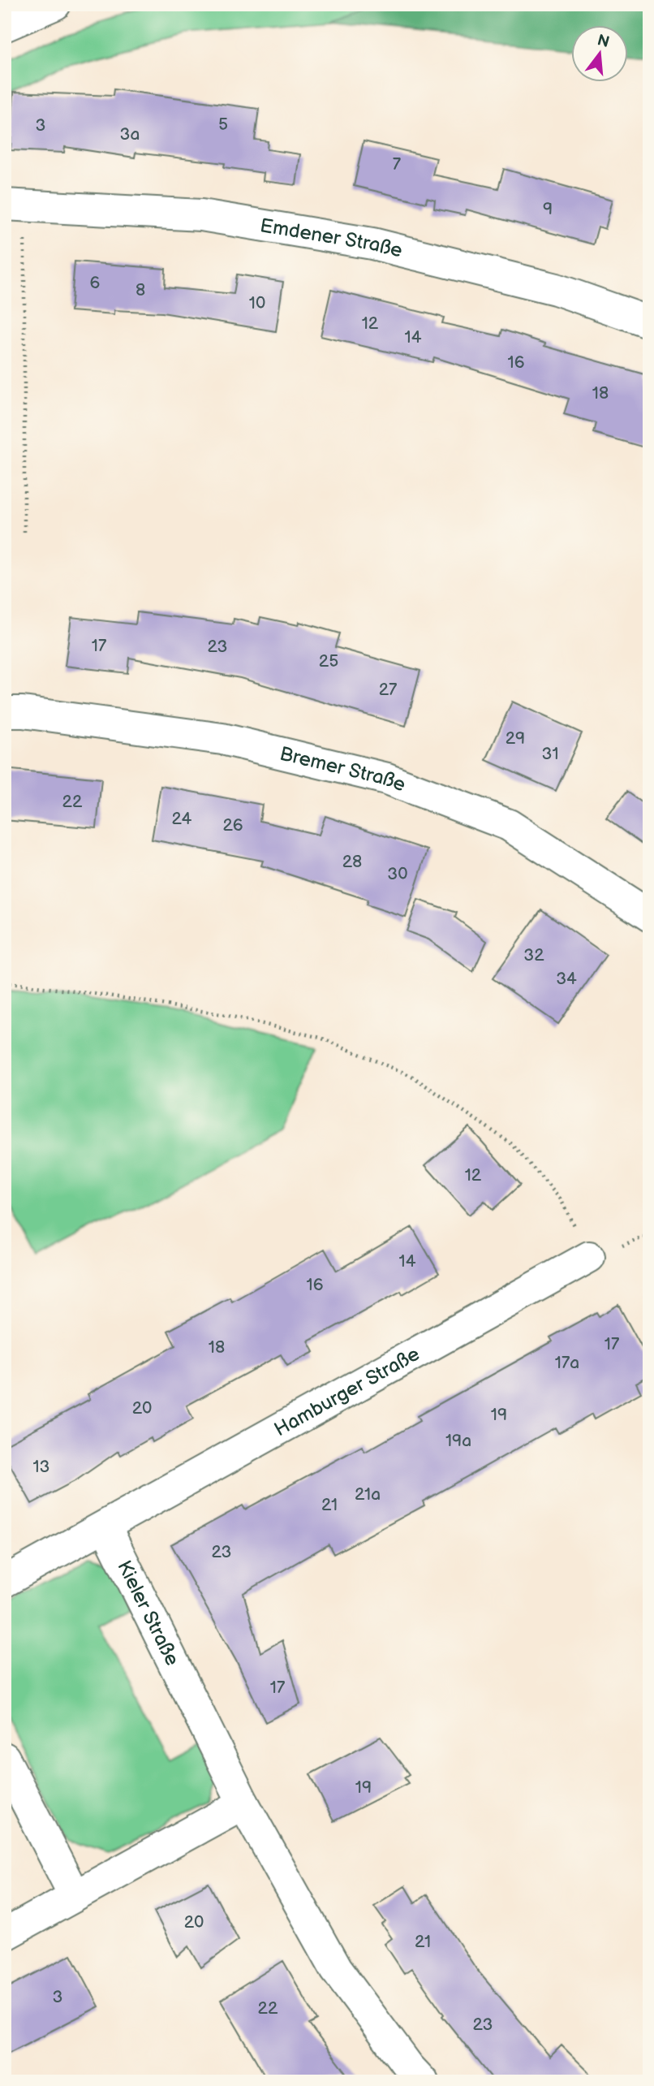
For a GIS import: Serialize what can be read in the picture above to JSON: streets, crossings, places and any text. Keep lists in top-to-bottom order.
{
  "streets": {
    "street": [
      "Emdener Straße",
      "Bremer Straße",
      "Hamburger Straße",
      "Kieler Straße"
    ]
  },
  "crossings": [
    ["Hamburger Straße", "Kieler Straße"]
  ],
  "house_numbers": [
    "5",
    "3",
    "3a",
    "7",
    "9",
    "6",
    "8",
    "10",
    "12",
    "14",
    "16",
    "18",
    "17",
    "23",
    "25",
    "27",
    "29",
    "31",
    "22",
    "24",
    "26",
    "28",
    "30",
    "32",
    "34",
    "12",
    "14",
    "16",
    "17",
    "18",
    "17a",
    "20",
    "19",
    "19a",
    "13",
    "21a",
    "21",
    "23",
    "17",
    "19",
    "20",
    "21",
    "3",
    "22",
    "23"
  ],
  "north": "top"
}
